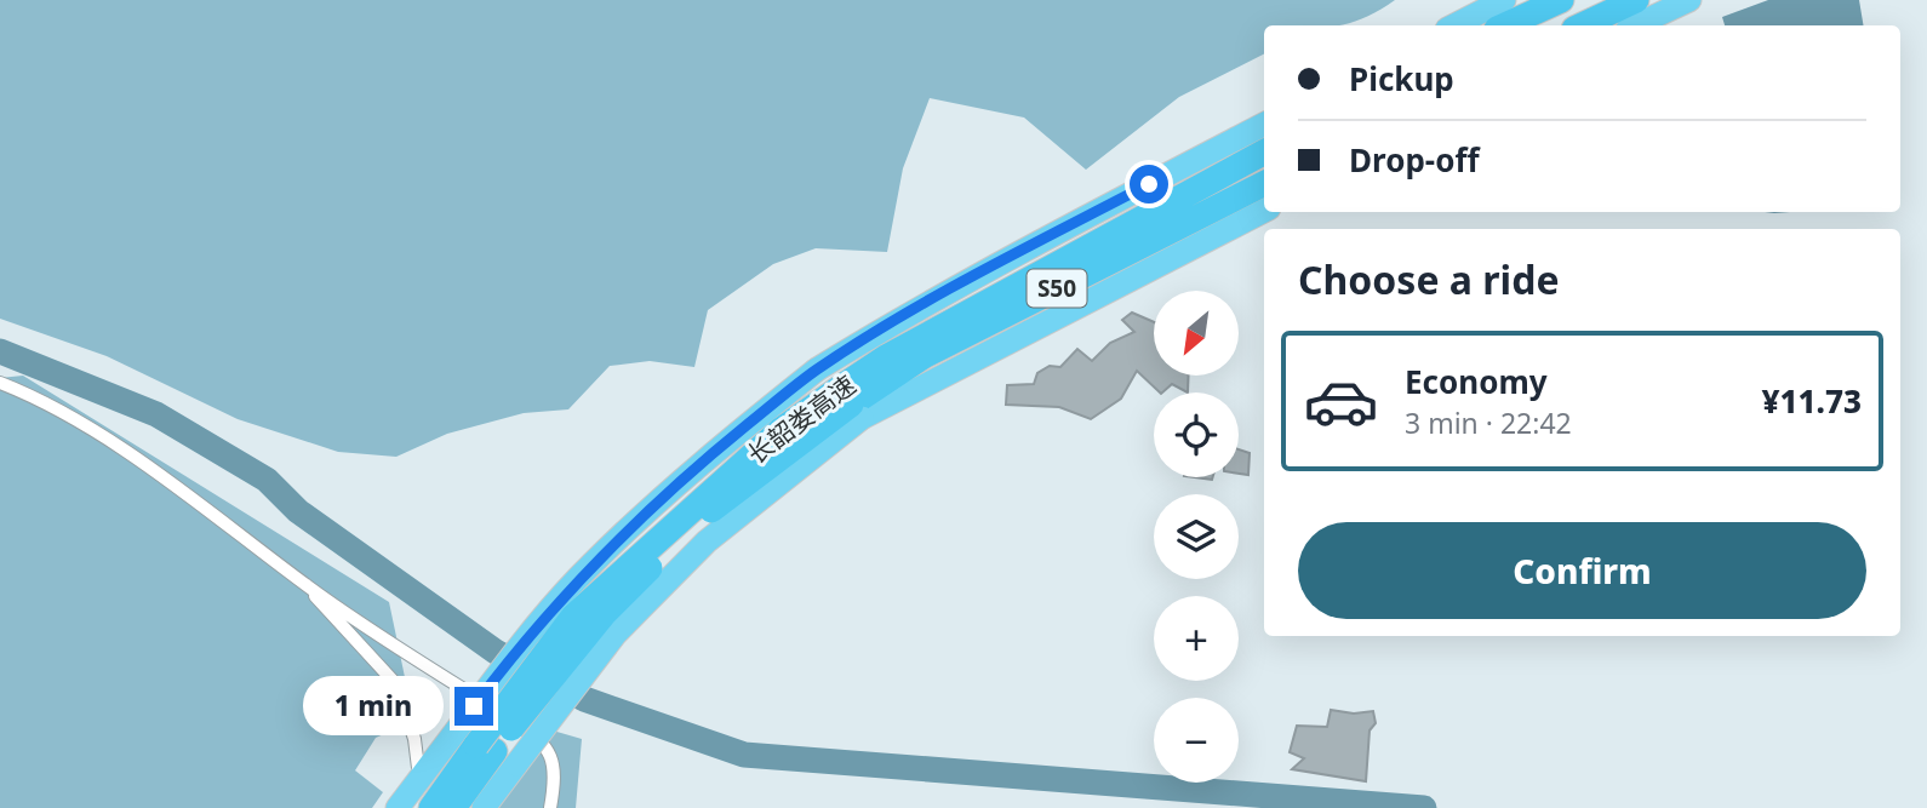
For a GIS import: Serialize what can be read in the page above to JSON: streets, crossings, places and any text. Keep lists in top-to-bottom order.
{
  "streets": {
    "highway": ["S50", "长韶娄高速"]
  },
  "north": "bottom left",
  "page": {
    "banner": ["Pickup", "Drop-off"],
    "heading": "Choose a ride",
    "map_buttons": ["+", "−"],
    "list": [
      {
        "name": "Economy",
        "note": "3 min · 22:42",
        "value": "¥11.73"
      }
    ],
    "buttons": "Confirm",
    "bubble": "1 min"
  }
}
